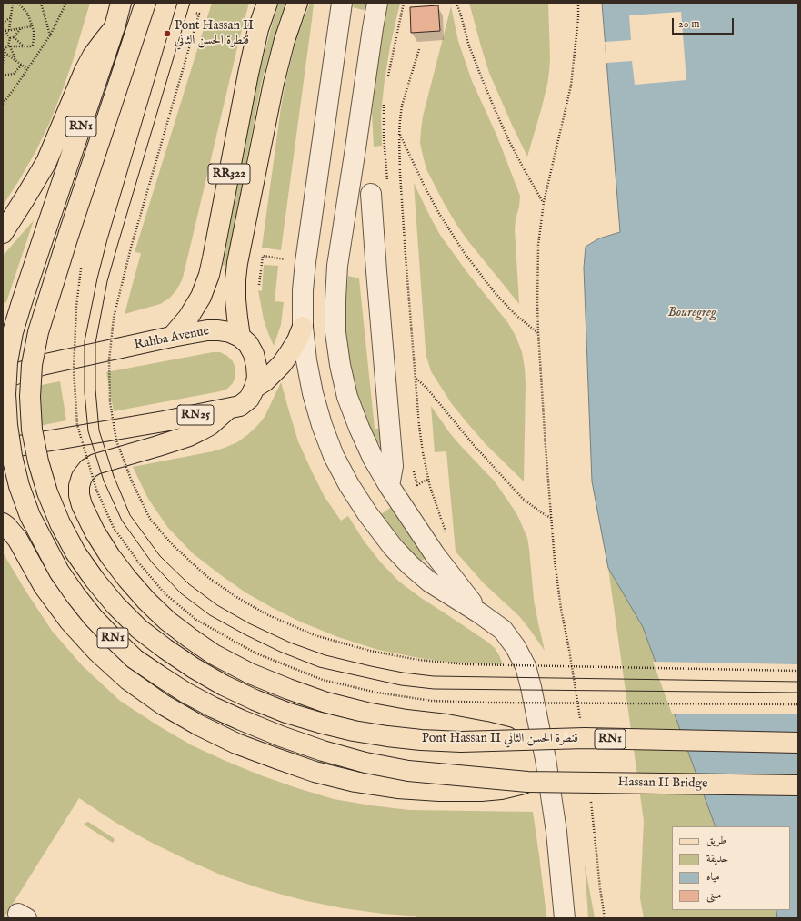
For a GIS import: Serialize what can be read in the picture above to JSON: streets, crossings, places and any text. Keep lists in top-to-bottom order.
{
  "streets": {
    "main road": [
      "RN1",
      "RR322",
      "Rahba Avenue",
      "RN25",
      "Pont Hassan II قنطرة الحسن الثاني",
      "Hassan II Bridge"
    ]
  },
  "crossings": [
    ["RN1", "Hassan II Bridge"],
    ["RR322", "Rahba Avenue"],
    ["RR322", "RN25"],
    ["Rahba Avenue", "RN25"]
  ],
  "water": ["Bouregreg"],
  "places": ["Pont Hassan II قنطرة الحسن الثاني"],
  "legend": [
    "طريق",
    "حديقة",
    "مياه",
    "مبنى"
  ],
  "scale_bar": "20 m"
}
